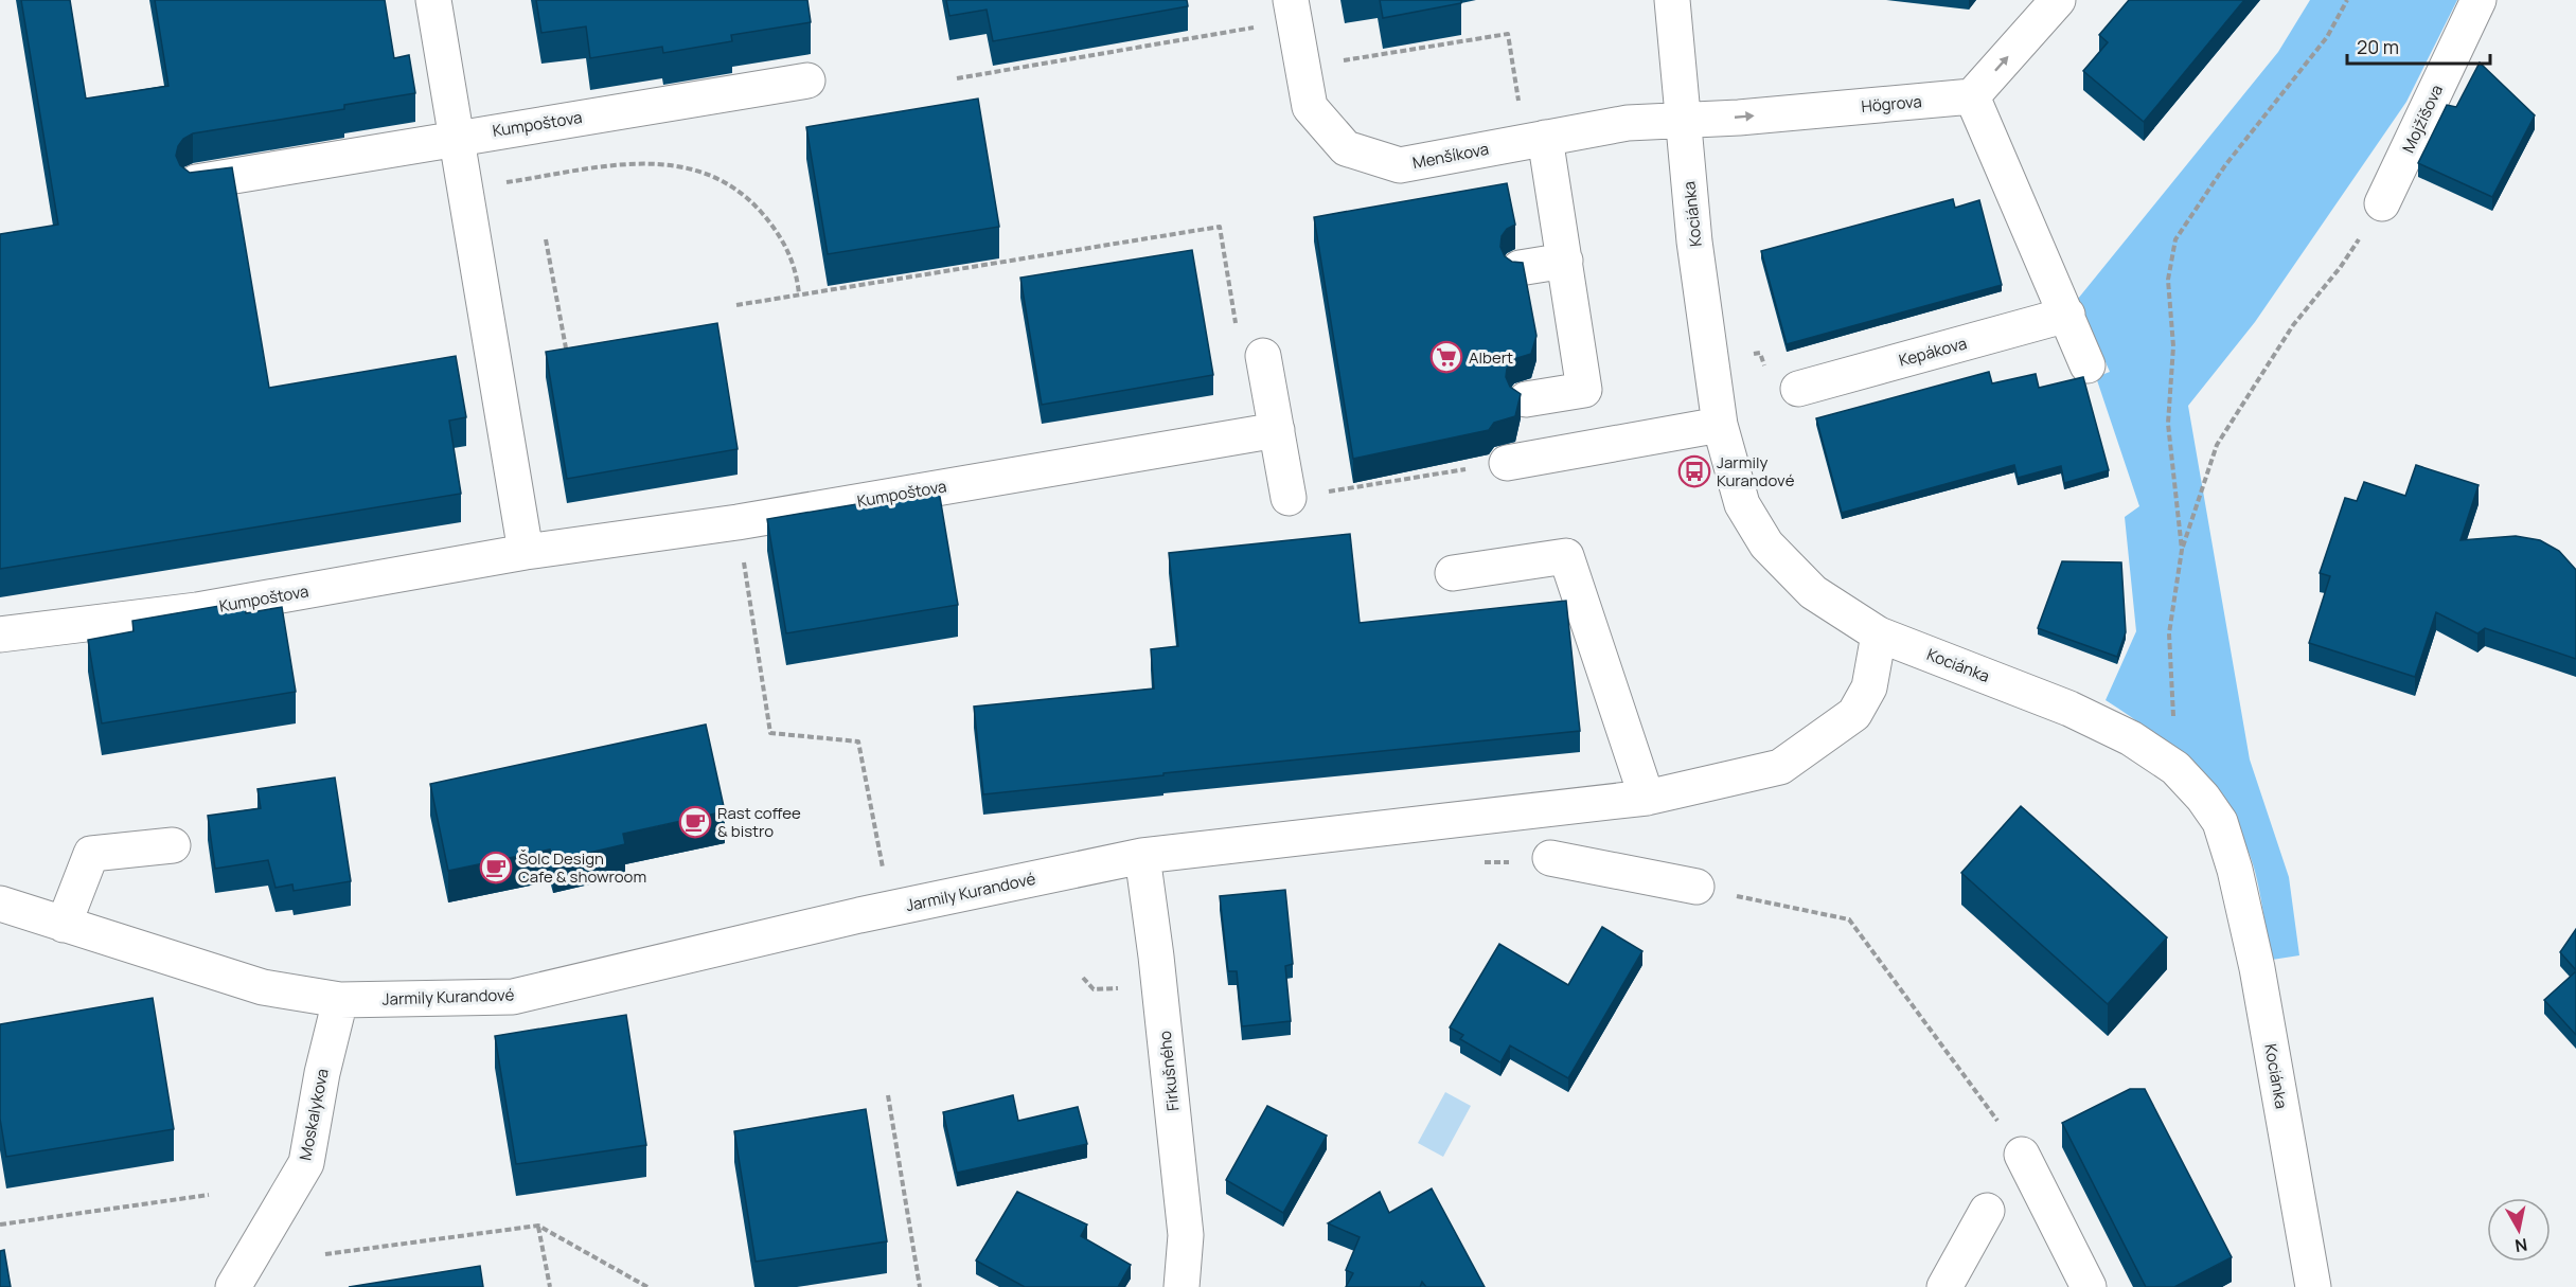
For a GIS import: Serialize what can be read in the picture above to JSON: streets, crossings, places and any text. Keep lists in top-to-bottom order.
{
  "streets": {
    "street": [
      "Högrova",
      "Mojžíšova",
      "Kumpoštova",
      "Menšíkova",
      "Kociánka",
      "Kepákova",
      "Jarmily Kurandové",
      "Firkušného",
      "Moskalykova"
    ]
  },
  "crossings": [
    ["Högrova", "Menšíkova"],
    ["Högrova", "Kociánka"],
    ["Menšíkova", "Kociánka"],
    ["Kociánka", "Jarmily Kurandové"],
    ["Jarmily Kurandové", "Firkušného"],
    ["Jarmily Kurandové", "Moskalykova"]
  ],
  "one_way": ["Högrova"],
  "places": {
    "supermarket": ["Albert"],
    "bus stop": ["Jarmily Kurandové"],
    "cafe": ["Rast coffee & bistro", "Šolc Design Cafe & showroom"]
  },
  "scale_bar": "20 m",
  "north": "bottom"
}
